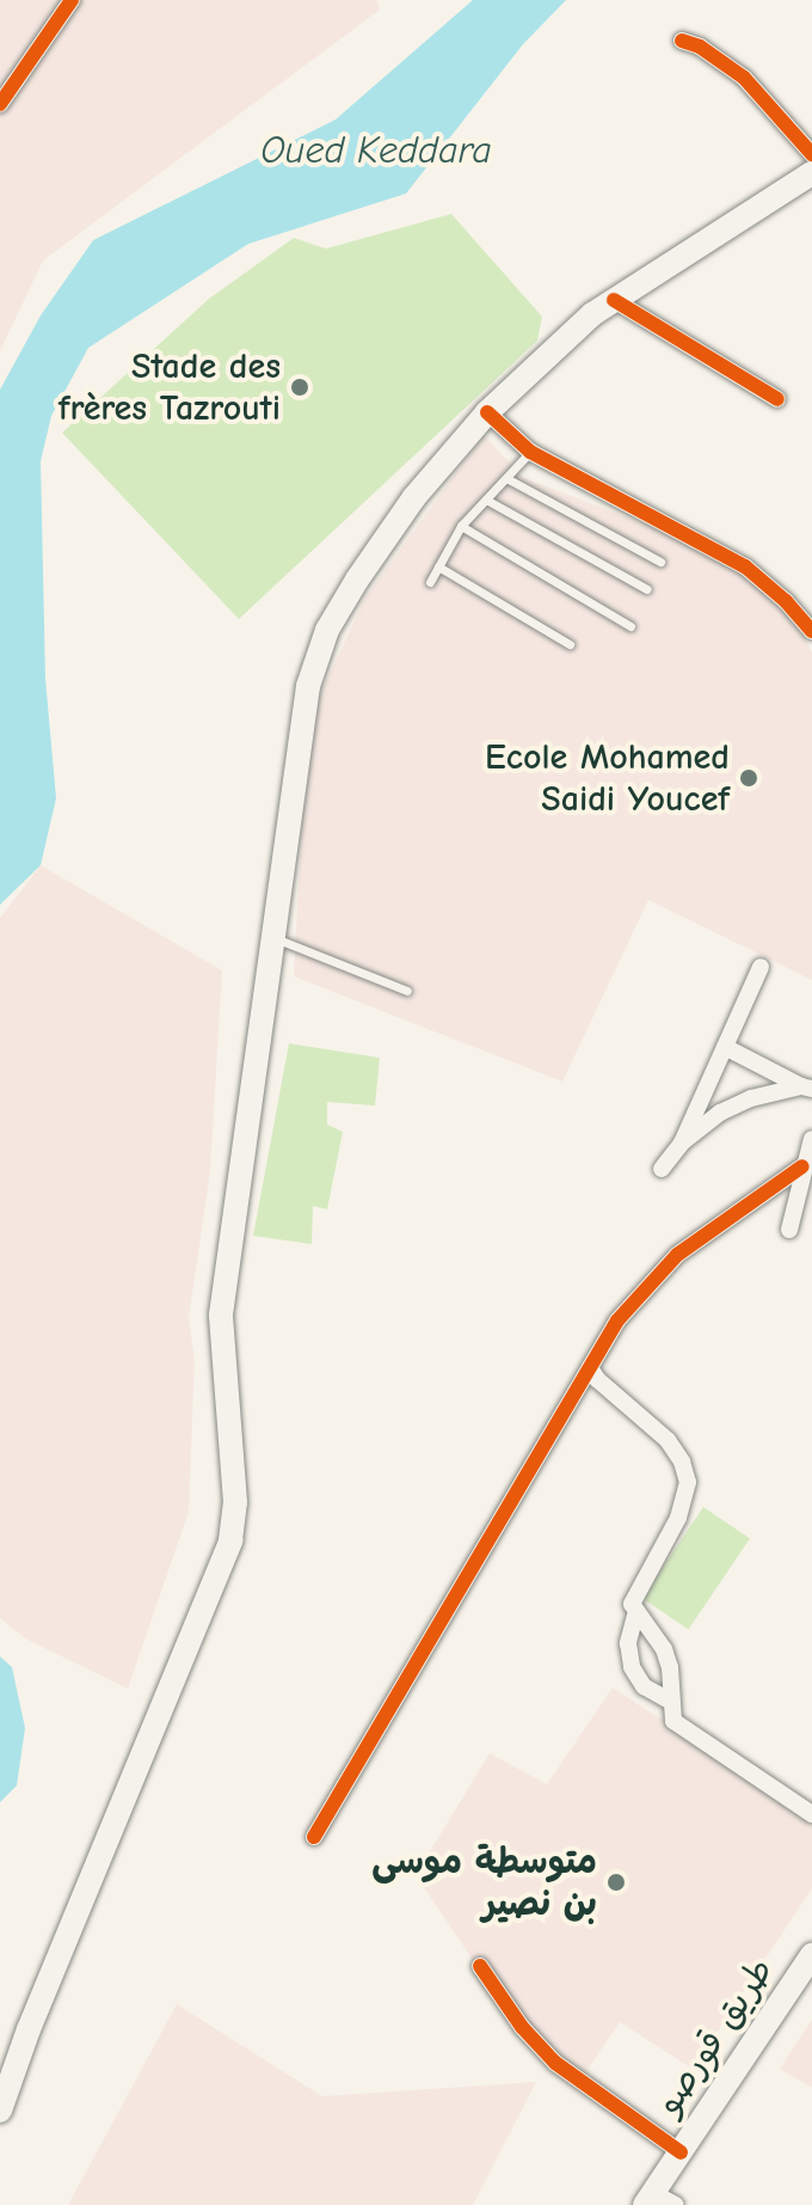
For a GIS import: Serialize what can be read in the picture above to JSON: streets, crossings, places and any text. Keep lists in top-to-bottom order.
{
  "streets": {
    "main road": ["طريق قورصو"]
  },
  "water": ["Oued Keddara"],
  "places": ["Stade des frères Tazrouti", "Ecole Mohamed Saidi Youcef", "متوسطة موسى بن نصير"]
}
